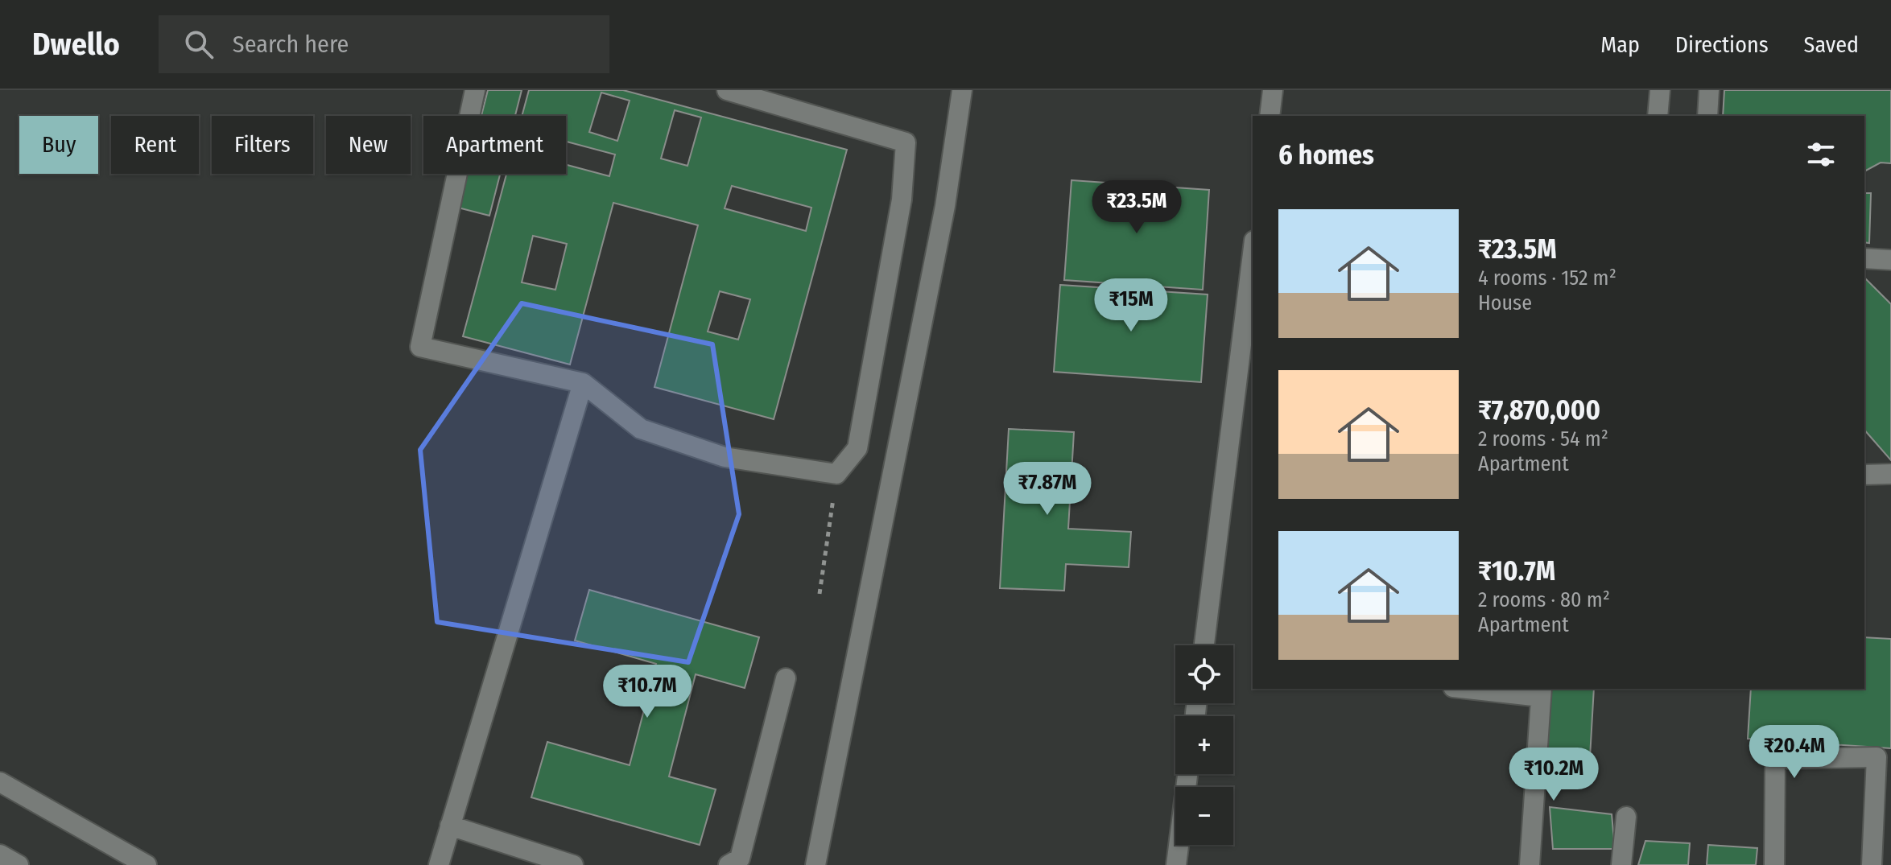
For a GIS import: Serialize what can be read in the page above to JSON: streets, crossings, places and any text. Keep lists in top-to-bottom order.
{
  "page": {
    "header": "Dwello",
    "search": "Search here",
    "nav": ["Map", "Directions", "Saved"],
    "chip": [
      "Buy",
      "Rent",
      "Filters",
      "New",
      "Apartment"
    ],
    "heading": "6 homes",
    "price": [
      "₹23.5M",
      "₹15M",
      "₹7.87M",
      "₹10.7M",
      "₹20.4M",
      "₹10.2M"
    ],
    "list": [
      {
        "name": "₹23.5M",
        "note": "4 rooms · 152 m² · House"
      },
      {
        "name": "₹7,870,000",
        "note": "2 rooms · 54 m² · Apartment"
      },
      {
        "name": "₹10.7M",
        "note": "2 rooms · 80 m² · Apartment"
      }
    ],
    "map_buttons": ["+", "−"]
  }
}
